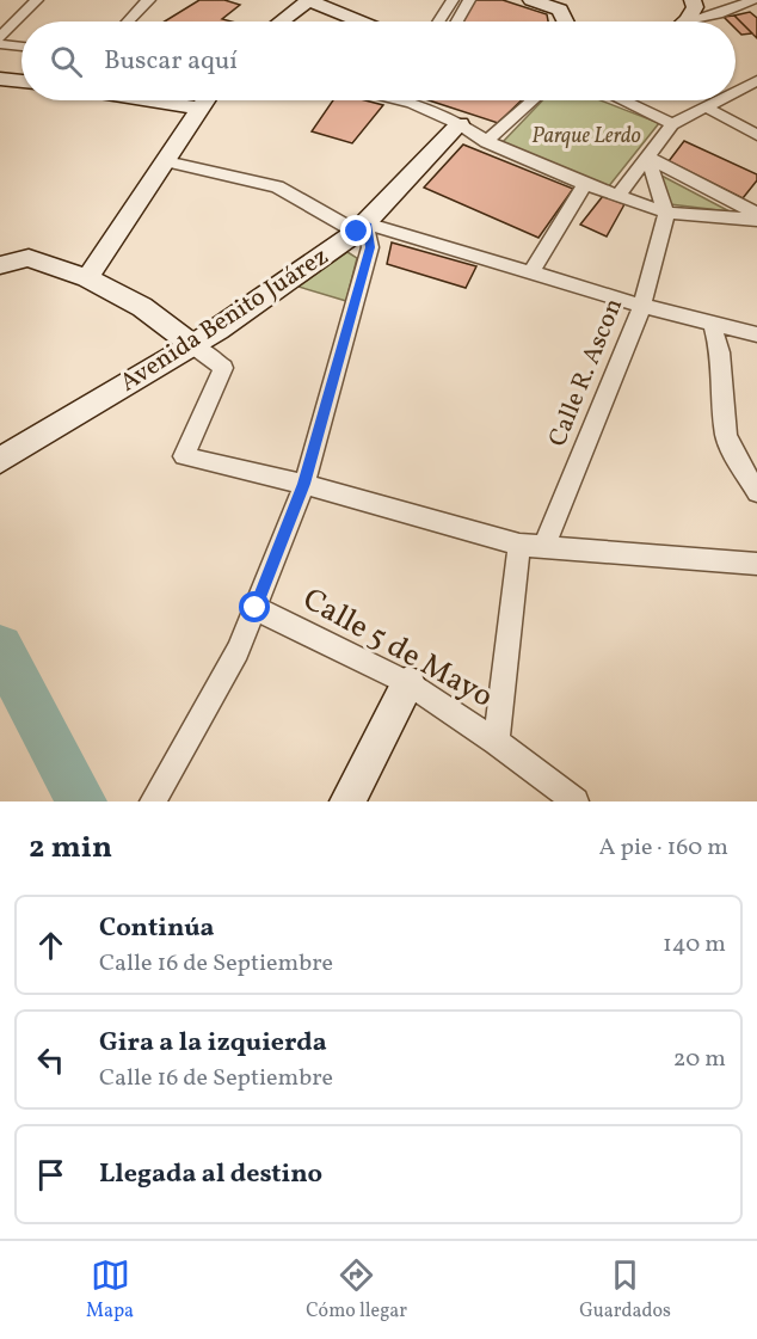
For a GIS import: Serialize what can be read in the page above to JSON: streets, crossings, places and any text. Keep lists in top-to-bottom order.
{
  "streets": {
    "street": ["Avenida Benito Juárez", "Calle R. Ascon", "Calle 5 de Mayo"]
  },
  "parks": ["Parque Lerdo"],
  "page": {
    "search": "Buscar aquí",
    "heading": ["2 min", "A pie · 160 m"],
    "list": [
      ["Continúa", "Calle 16 de Septiembre", "140 m"],
      ["Gira a la izquierda", "Calle 16 de Septiembre", "20 m"],
      "Llegada al destino"
    ],
    "nav": ["Mapa", "Cómo llegar", "Guardados"]
  }
}
